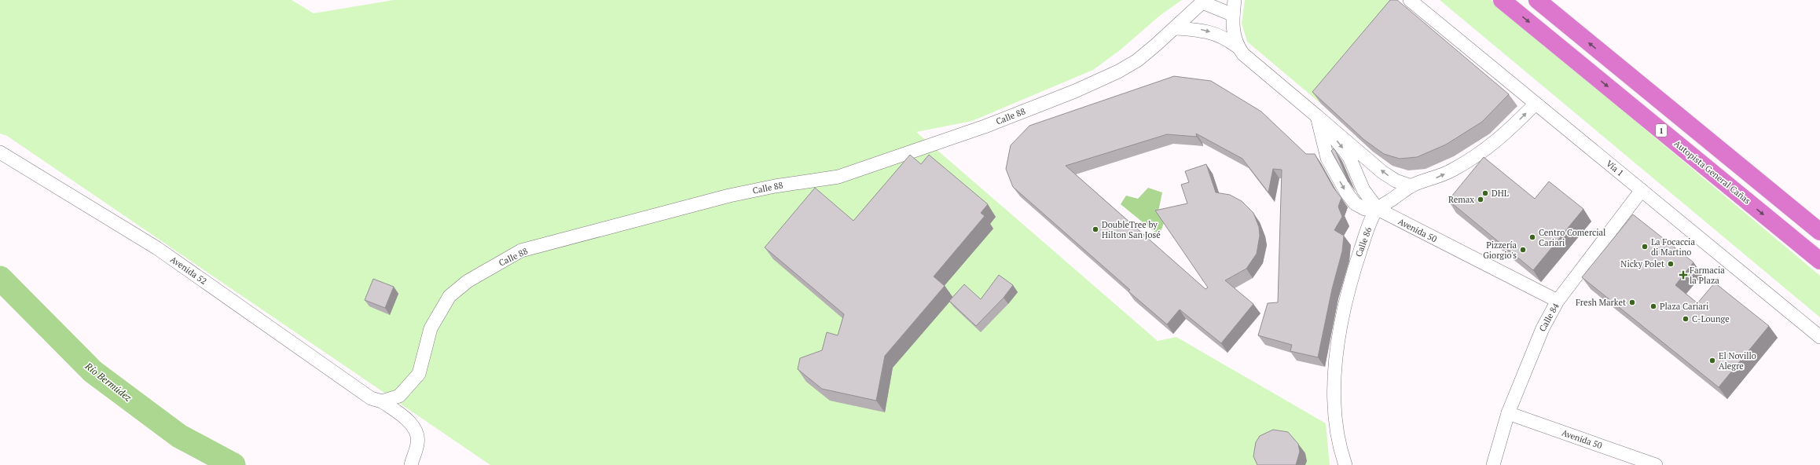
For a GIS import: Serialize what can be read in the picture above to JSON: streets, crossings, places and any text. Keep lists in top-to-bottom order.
{
  "streets": {
    "highway": ["1", "Autopista General Cañas"],
    "street": [
      "Calle 88",
      "Vía 1",
      "Avenida 50",
      "Calle 86",
      "Avenida 52",
      "Calle 84"
    ]
  },
  "crossings": [
    ["Calle 88", "Avenida 50"],
    ["Calle 88", "Avenida 52"],
    ["Vía 1", "Calle 86"],
    ["Vía 1", "Calle 84"],
    ["Avenida 50", "Calle 86"],
    ["Avenida 50", "Calle 84"]
  ],
  "water": ["Río Bermúdez"],
  "places": {
    "other": [
      "DHL",
      "Remax",
      "DoubleTree by Hilton San José",
      "Centro Comercial Cariari",
      "La Focaccia di Martino",
      "Pizzería Giorgio's",
      "Nicky Polet",
      "Fresh Market",
      "Plaza Cariari",
      "C-Lounge",
      "El Novillo Alegre"
    ],
    "health": ["Farmacia la Plaza"]
  }
}
